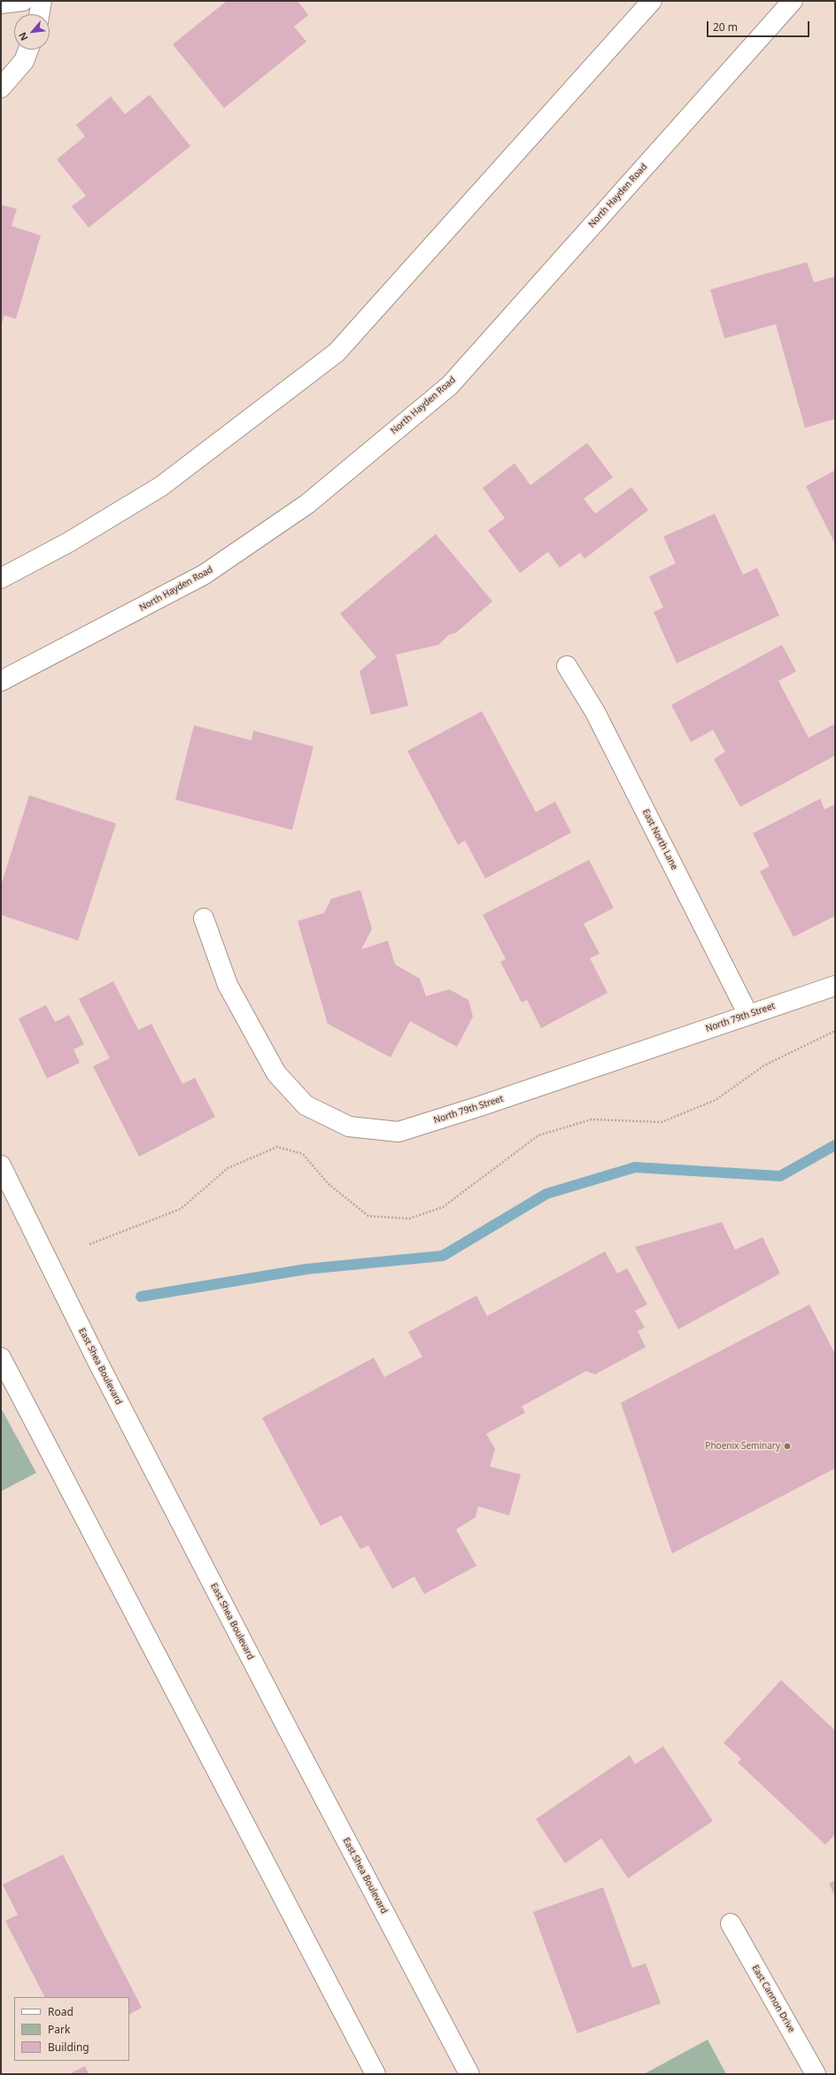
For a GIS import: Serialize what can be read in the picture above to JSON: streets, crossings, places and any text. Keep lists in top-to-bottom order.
{
  "streets": {
    "main road": [
      "North Hayden Road",
      "East North Lane",
      "North 79th Street",
      "East Shea Boulevard",
      "East Cannon Drive"
    ]
  },
  "crossings": [
    ["East North Lane", "North 79th Street"]
  ],
  "places": ["Phoenix Seminary"],
  "legend": ["Road", "Park", "Building"],
  "scale_bar": "20 m",
  "north": "bottom left"
}
